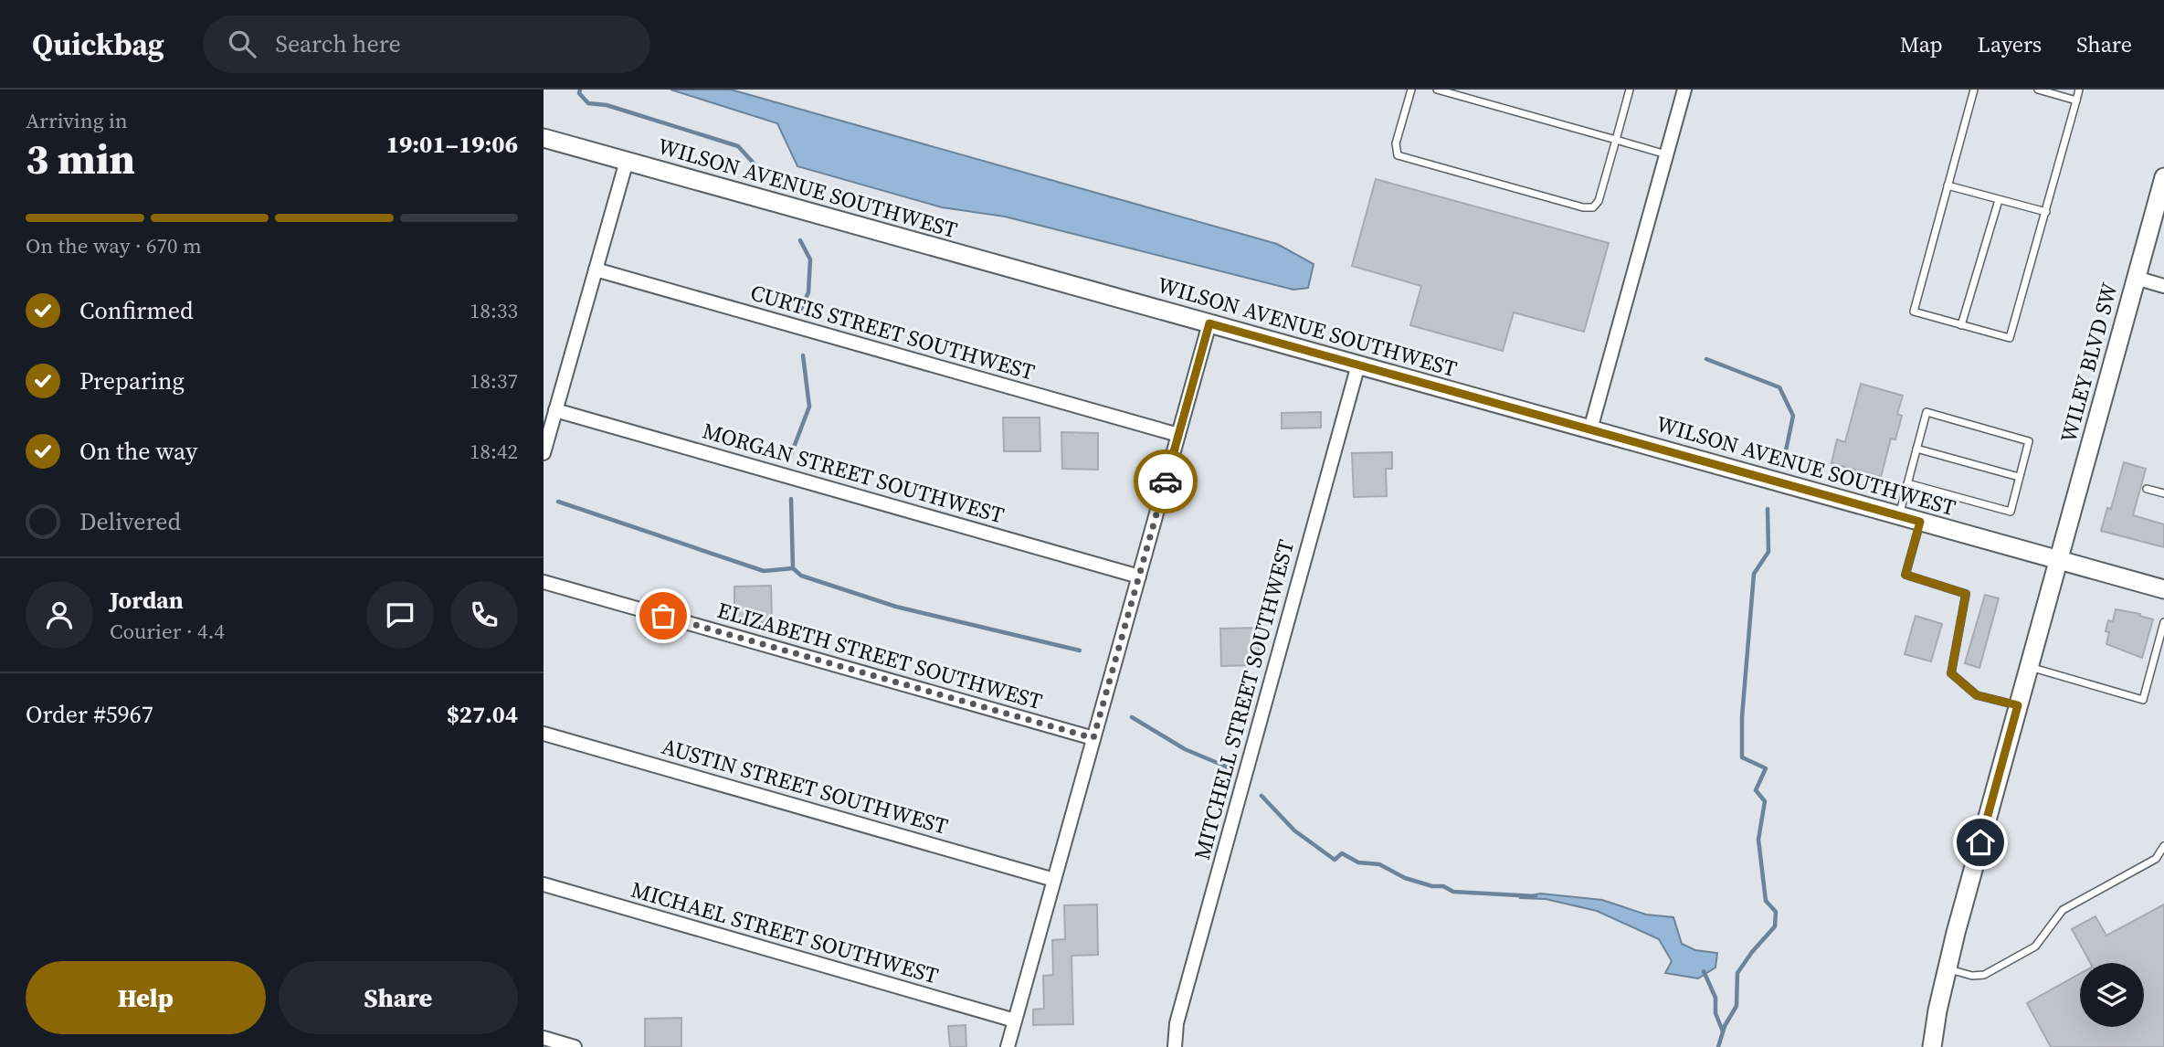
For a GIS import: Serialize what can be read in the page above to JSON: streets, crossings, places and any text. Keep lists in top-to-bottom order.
{
  "streets": {
    "street": [
      "WILSON AVENUE SOUTHWEST",
      "CURTIS STREET SOUTHWEST",
      "WILEY BLVD SW",
      "MORGAN STREET SOUTHWEST",
      "ELIZABETH STREET SOUTHWEST",
      "MITCHELL STREET SOUTHWEST",
      "AUSTIN STREET SOUTHWEST",
      "MICHAEL STREET SOUTHWEST"
    ]
  },
  "crossings": [
    ["WILSON AVENUE SOUTHWEST", "WILEY BLVD SW"],
    ["WILSON AVENUE SOUTHWEST", "MITCHELL STREET SOUTHWEST"]
  ],
  "page": {
    "header": "Quickbag",
    "search": "Search here",
    "nav": ["Map", "Layers", "Share"],
    "heading": ["3 min", "Arriving in", "19:01–19:06"],
    "panel": [
      "Jordan",
      "Courier · 4.4",
      "Order #5967",
      "$27.04"
    ],
    "bar": "On the way · 670 m",
    "list": [
      ["Confirmed", "18:33"],
      ["Preparing", "18:37"],
      ["On the way", "18:42"],
      "Delivered"
    ],
    "buttons": ["Help", "Share"]
  }
}
